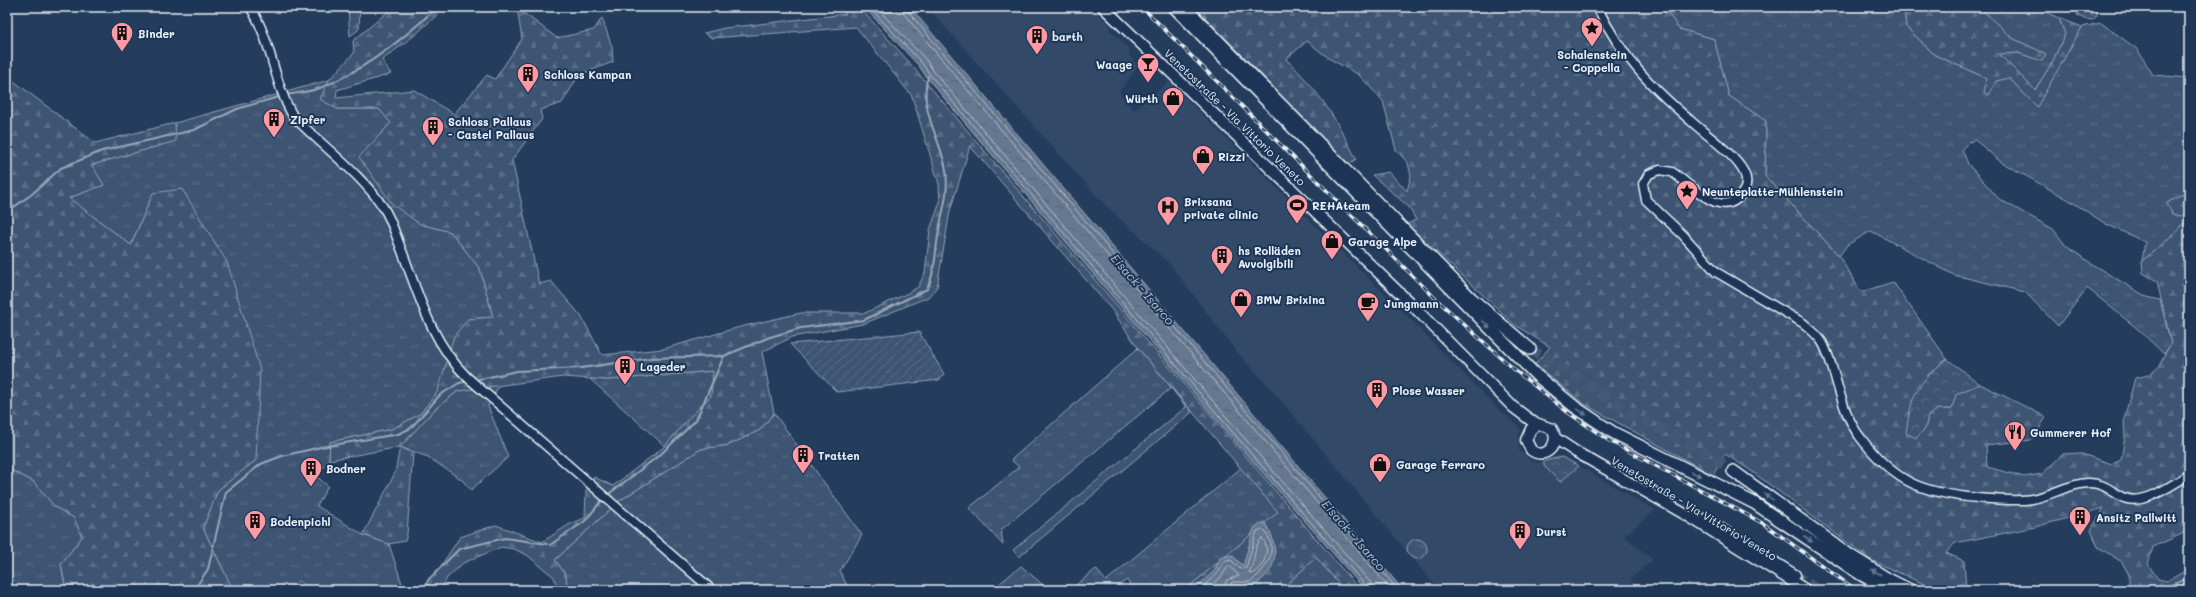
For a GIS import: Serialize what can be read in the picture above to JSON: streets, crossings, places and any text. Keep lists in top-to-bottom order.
{
  "streets": {
    "main road": ["Venetostraße - Via Vittorio Veneto"]
  },
  "water": ["Eisack - Isarco"],
  "places": {
    "place": ["Schalenstein - Coppella", "Neunteplatte-Mühlenstein"],
    "building": [
      "Binder",
      "barth",
      "Schloss Kampan",
      "Zipfer",
      "Schloss Pallaus - Castel Pallaus",
      "hs Rolläden Avvolgibili",
      "Lageder",
      "Plose Wasser",
      "Tratten",
      "Bodner",
      "Ansitz Pallwitt",
      "Bodenpichl",
      "Durst"
    ],
    "bar": ["Waage"],
    "shop": [
      "Würth",
      "Rizzi",
      "Garage Alpe",
      "BMW Brixina",
      "Garage Ferraro"
    ],
    "sports": ["REHAteam"],
    "hospital": ["Brixsana private clinic"],
    "cafe": ["Jungmann"],
    "restaurant": ["Gummerer Hof"]
  }
}
